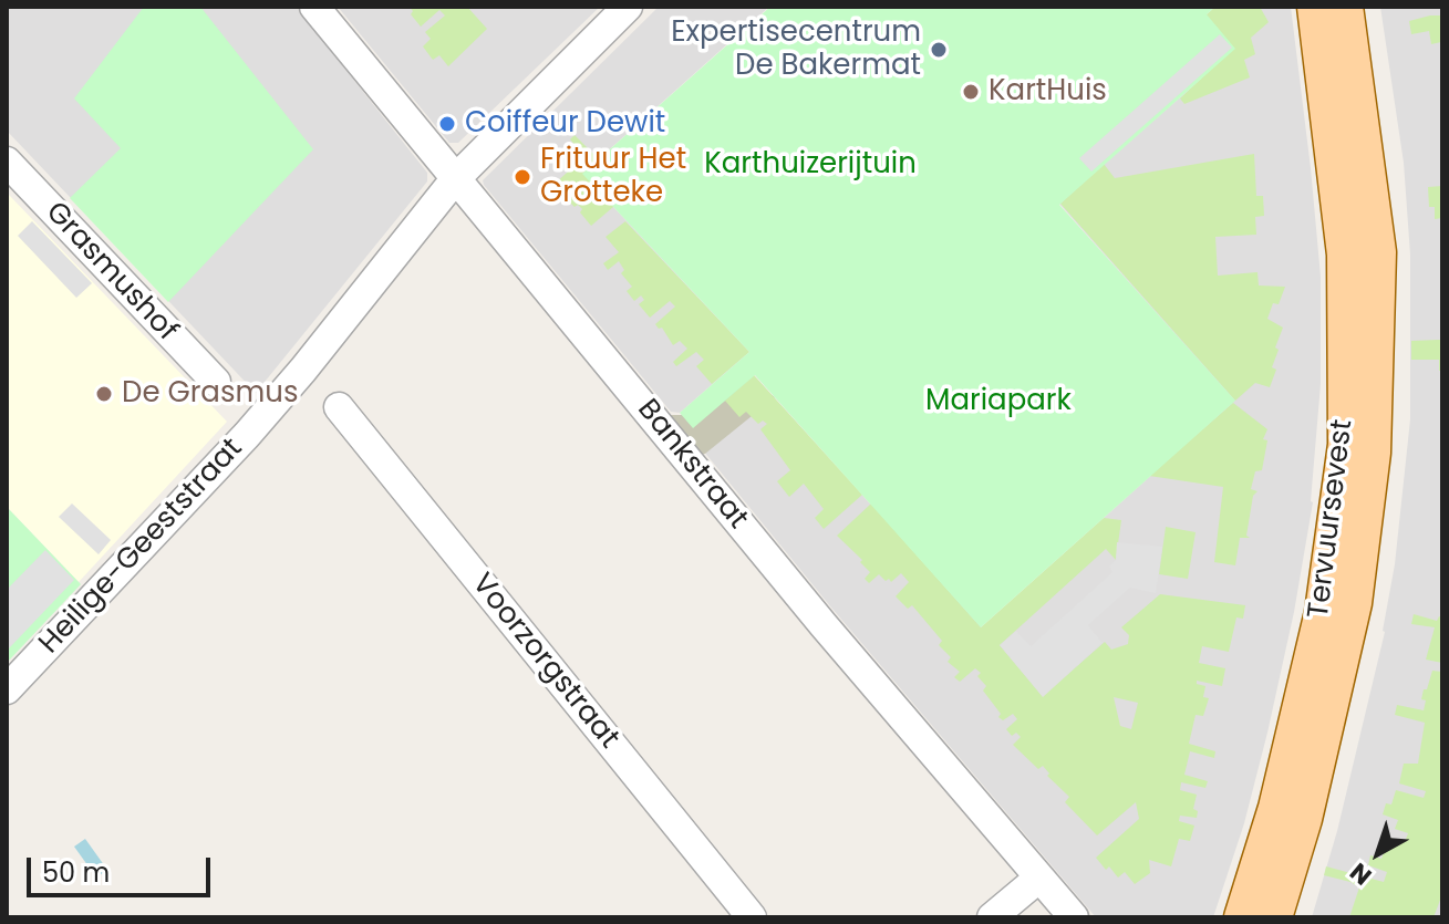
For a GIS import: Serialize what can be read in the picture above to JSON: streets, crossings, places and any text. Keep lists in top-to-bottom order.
{
  "streets": {
    "main road": ["Tervuursevest"],
    "street": [
      "Grasmushof",
      "Bankstraat",
      "Heilige-Geeststraat",
      "Voorzorgstraat"
    ]
  },
  "crossings": [
    ["Bankstraat", "Heilige-Geeststraat"],
    ["Heilige-Geeststraat", "Voorzorgstraat"]
  ],
  "parks": ["Karthuizerijtuin", "Mariapark"],
  "places": [
    "Expertisecentrum De Bakermat",
    "KartHuis",
    "Coiffeur Dewit",
    "Frituur Het Grotteke",
    "De Grasmus"
  ],
  "scale_bar": "50 m",
  "north": "bottom left"
}
